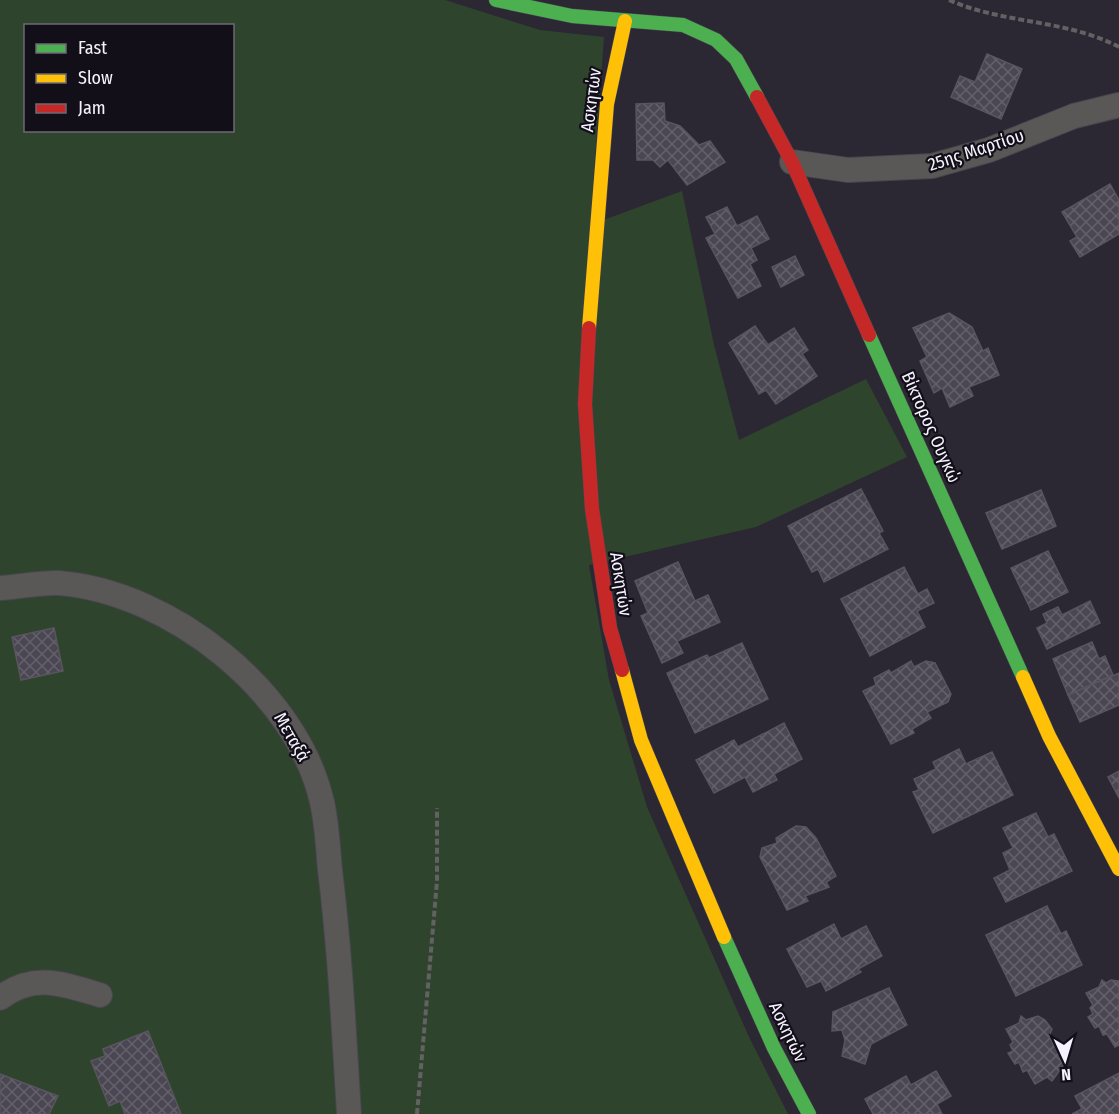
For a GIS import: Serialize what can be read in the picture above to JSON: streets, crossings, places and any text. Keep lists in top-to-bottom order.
{
  "streets": {
    "street": [
      "Ασκητών",
      "25ης Μαρτίου",
      "Βίκτορος Ουγκώ",
      "Μεταξά"
    ]
  },
  "crossings": [
    ["Ασκητών", "Βίκτορος Ουγκώ"],
    ["25ης Μαρτίου", "Βίκτορος Ουγκώ"]
  ],
  "legend": ["Fast", "Slow", "Jam"],
  "north": "bottom"
}
